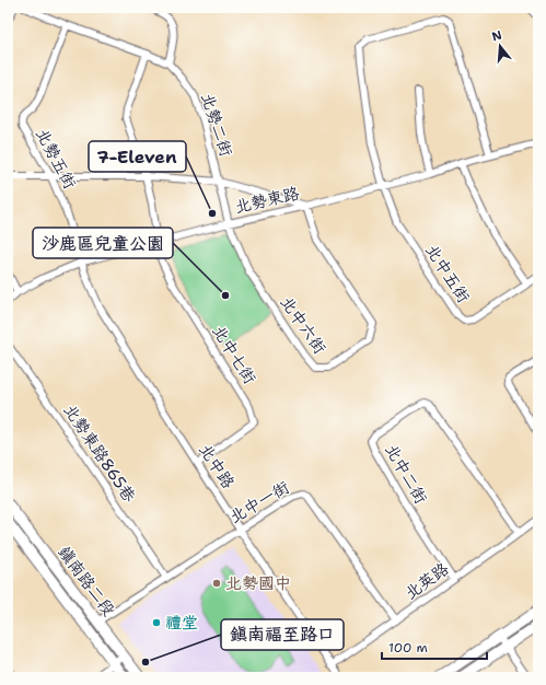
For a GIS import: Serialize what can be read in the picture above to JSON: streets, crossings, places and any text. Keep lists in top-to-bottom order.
{
  "streets": {
    "street": [
      "北勢二街",
      "北勢五街",
      "北勢東路",
      "北中五街",
      "北中六街",
      "北中七街",
      "北勢東路865巷",
      "北中路",
      "北中二街",
      "北中一街",
      "鎮南路二段",
      "北英路"
    ]
  },
  "crossings": [
    ["北勢二街", "北勢五街"],
    ["北勢二街", "北勢東路"],
    ["北勢二街", "北中六街"],
    ["北勢五街", "北勢東路"],
    ["北勢五街", "北中路"],
    ["北勢東路", "北中五街"],
    ["北勢東路", "北中六街"],
    ["北勢東路", "北中七街"],
    ["北勢東路", "北中路"],
    ["北中七街", "北中路"],
    ["北勢東路865巷", "北中一街"],
    ["北中路", "北中一街"],
    ["北中路", "北英路"],
    ["北中二街", "北英路"],
    ["北中一街", "鎮南路二段"],
    ["北中一街", "北英路"]
  ],
  "places": [
    "7-Eleven",
    "沙鹿區兒童公園",
    "北勢國中",
    "禮堂",
    "鎮南福至路口"
  ],
  "scale_bar": "100 m",
  "north": "top"
}
